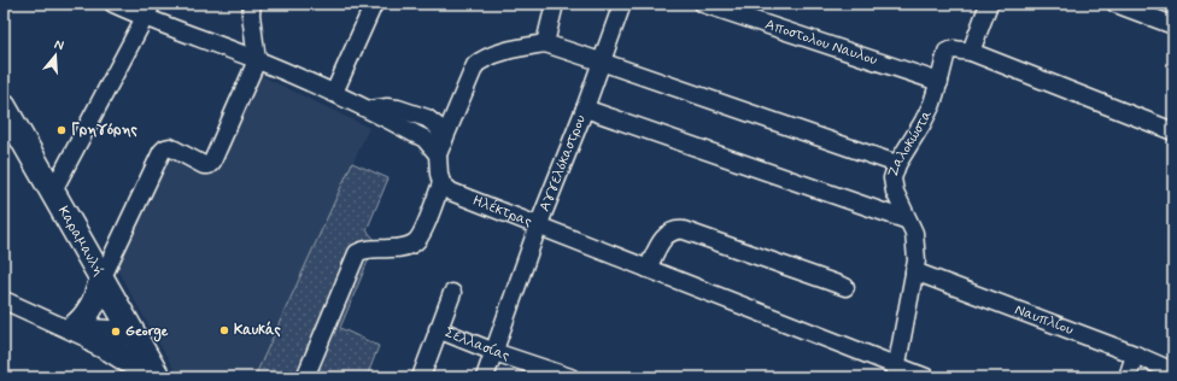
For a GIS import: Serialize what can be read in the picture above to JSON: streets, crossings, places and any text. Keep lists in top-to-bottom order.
{
  "streets": {
    "main road": ["Καραμανλή"],
    "street": [
      "Αποστολου Ναυλου",
      "Ζαλοκώστα",
      "Αγγελόκαστρου",
      "Ηλέκτρας",
      "Ναυπλίου",
      "Σελλασίας"
    ]
  },
  "crossings": [
    ["Αποστολου Ναυλου", "Ζαλοκώστα"],
    ["Ζαλοκώστα", "Ηλέκτρας"],
    ["Ζαλοκώστα", "Ναυπλίου"],
    ["Αγγελόκαστρου", "Ηλέκτρας"],
    ["Αγγελόκαστρου", "Σελλασίας"]
  ],
  "places": ["Γρηγόρης", "Καυκάς", "George"],
  "north": "top"
}
